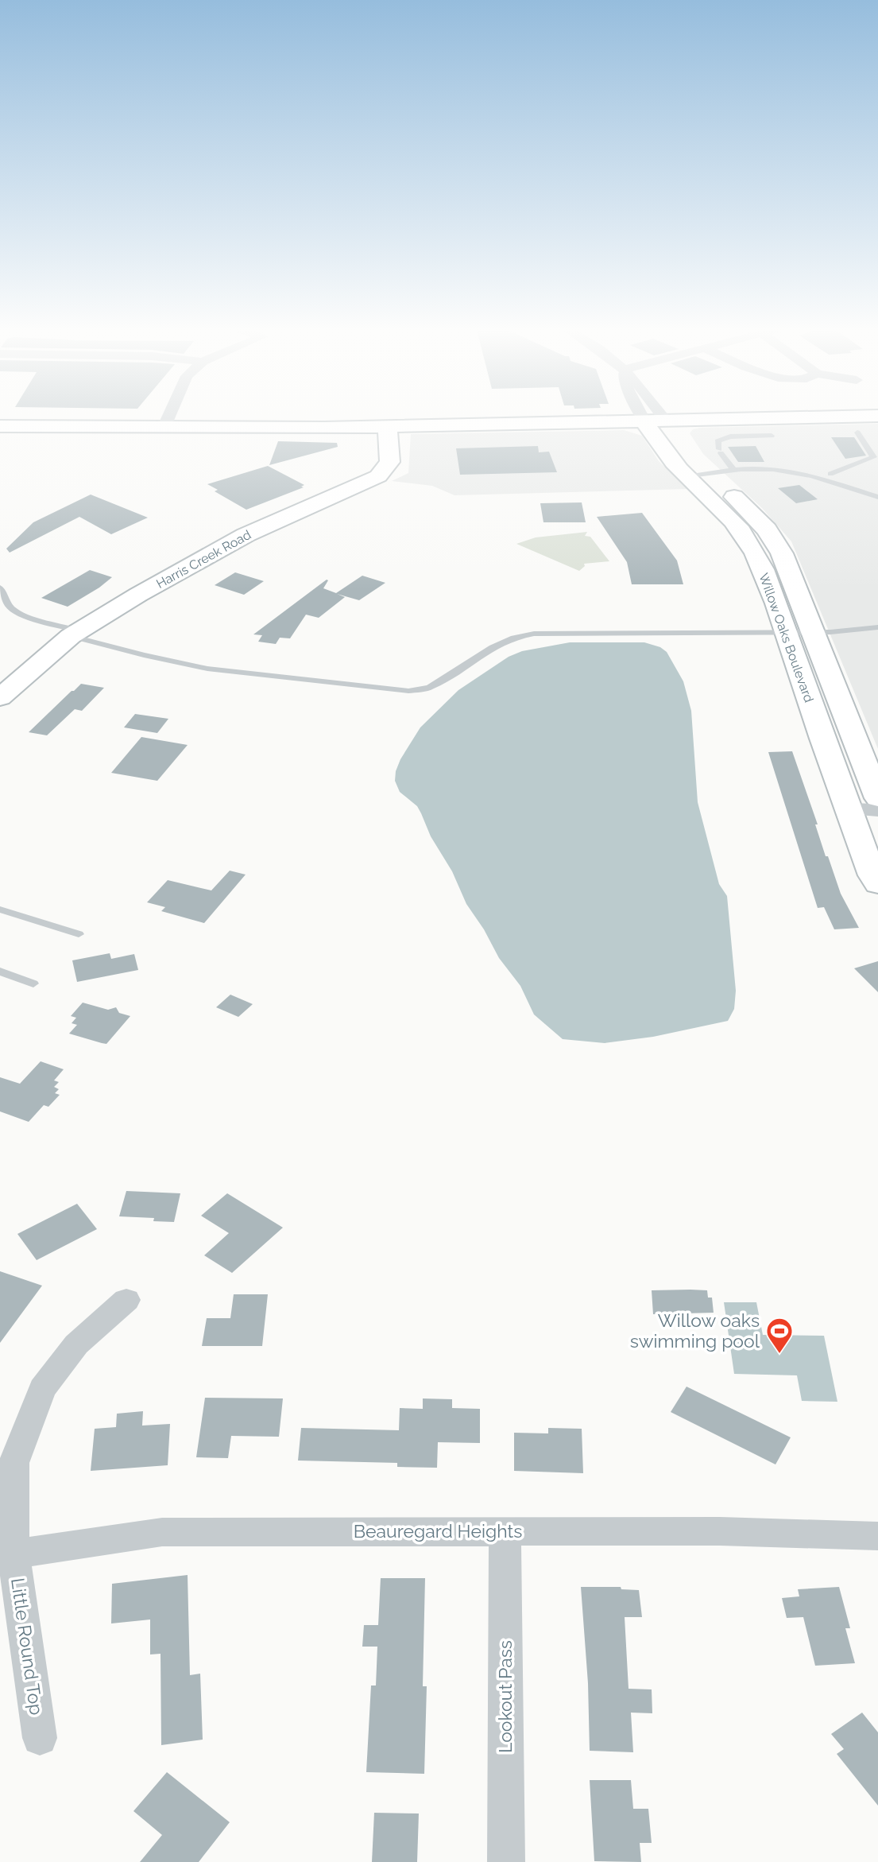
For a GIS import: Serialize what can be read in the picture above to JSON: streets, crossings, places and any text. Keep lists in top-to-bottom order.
{
  "streets": {
    "street": [
      "Harris Creek Road",
      "Willow Oaks Boulevard",
      "Beauregard Heights",
      "Little Round Top",
      "Lookout Pass"
    ]
  },
  "crossings": [
    ["Beauregard Heights", "Little Round Top"],
    ["Beauregard Heights", "Lookout Pass"]
  ],
  "places": {
    "sports": ["Willow oaks swimming pool"]
  }
}
